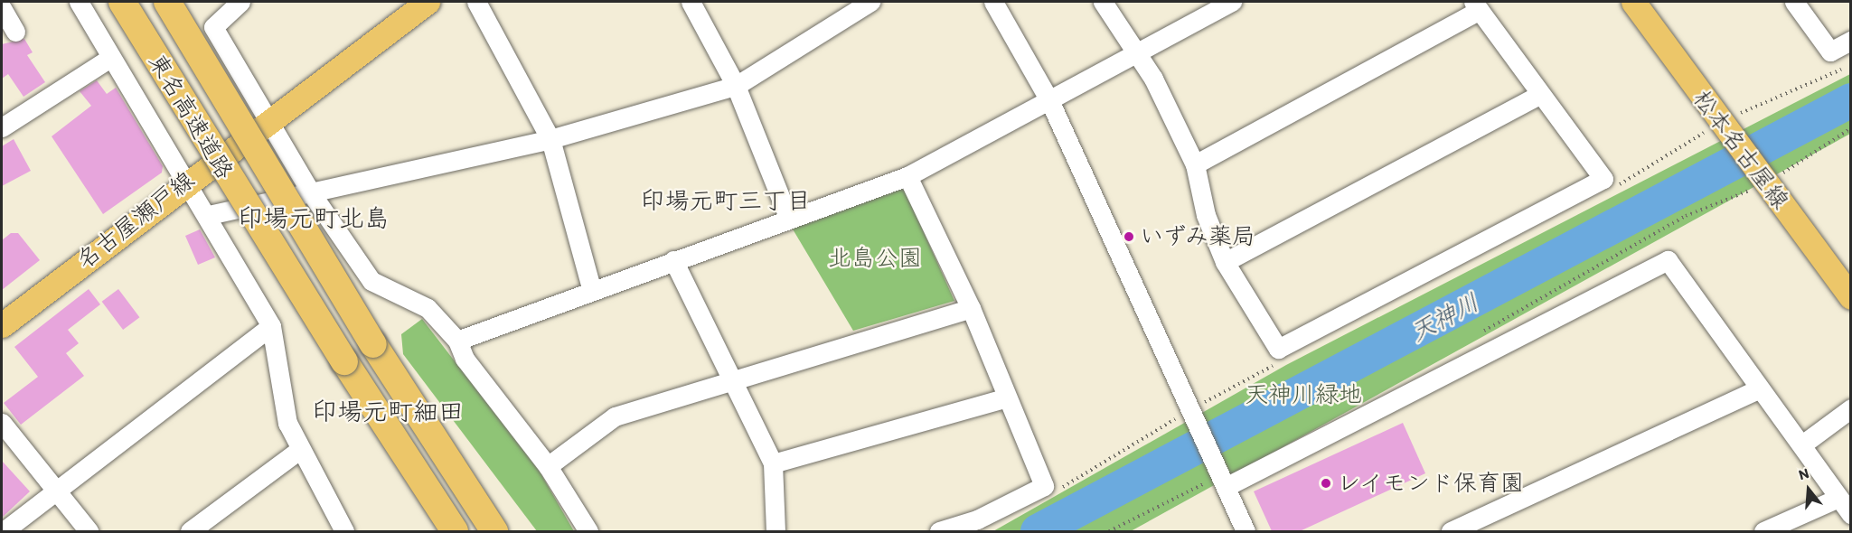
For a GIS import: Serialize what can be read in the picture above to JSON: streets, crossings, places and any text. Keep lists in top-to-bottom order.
{
  "streets": {
    "highway": ["東名高速道路"],
    "main road": ["松本名古屋線", "名古屋瀬戸線"]
  },
  "districts": ["印場元町三丁目", "印場元町北島", "印場元町細田"],
  "water": ["天神川"],
  "parks": ["北島公園", "天神川緑地"],
  "places": ["いずみ薬局", "レイモンド保育園"],
  "north": "top"
}
